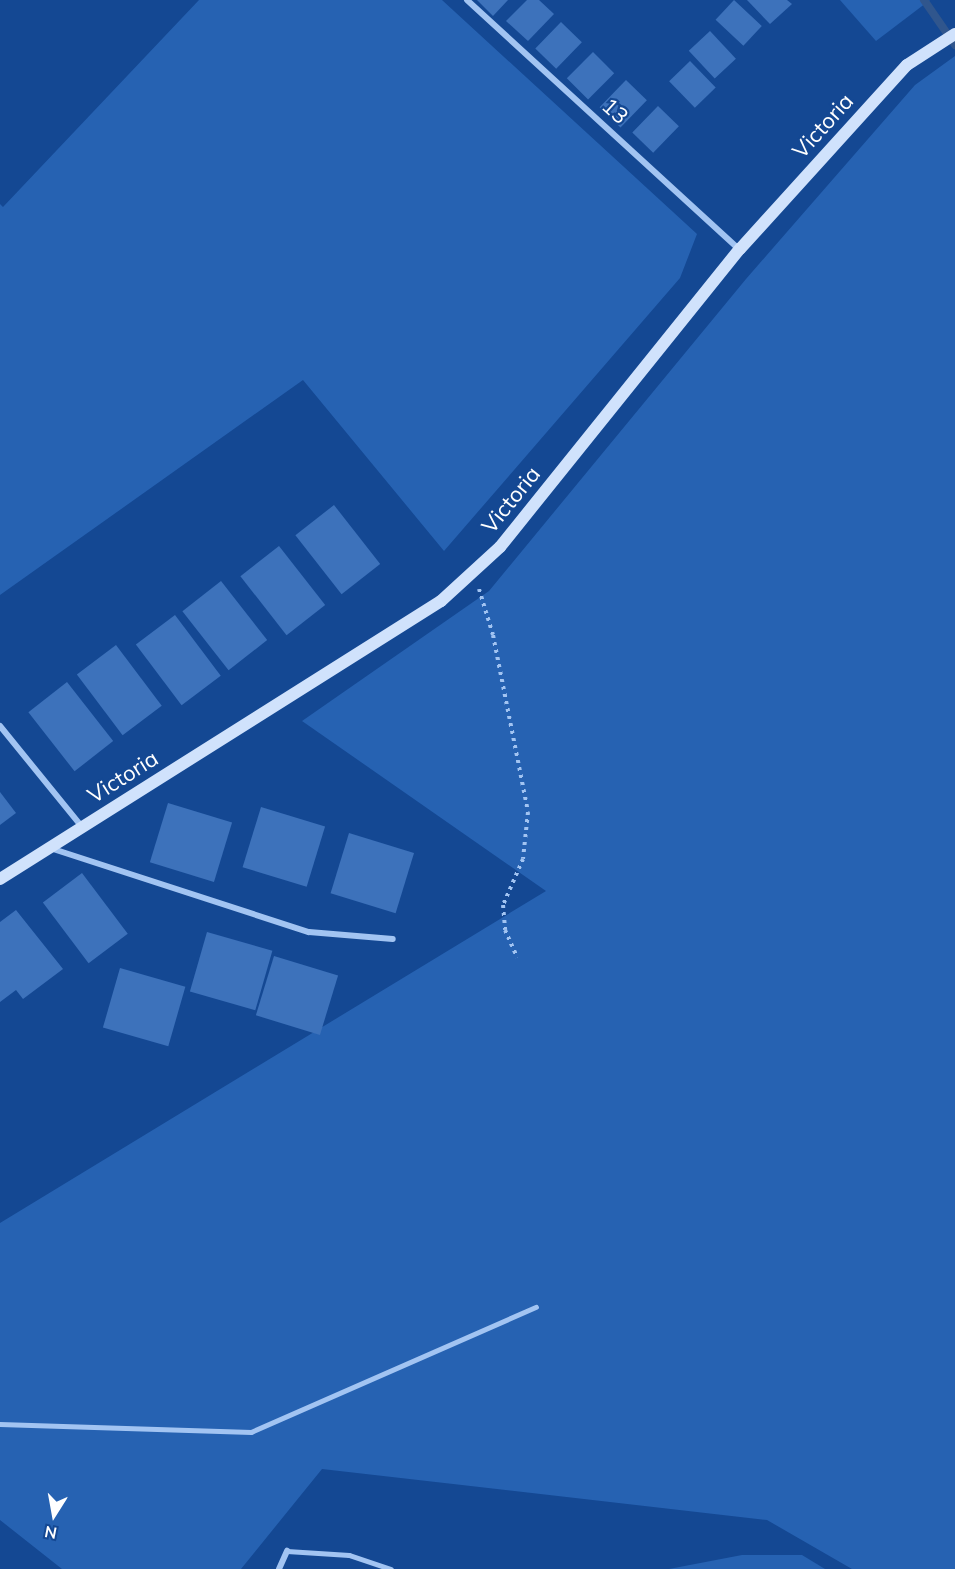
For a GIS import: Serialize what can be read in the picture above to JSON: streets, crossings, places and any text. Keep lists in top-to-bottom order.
{
  "streets": {
    "main road": ["Victoria"],
    "street": ["13"]
  },
  "crossings": [
    ["13", "Victoria"]
  ],
  "north": "bottom"
}
